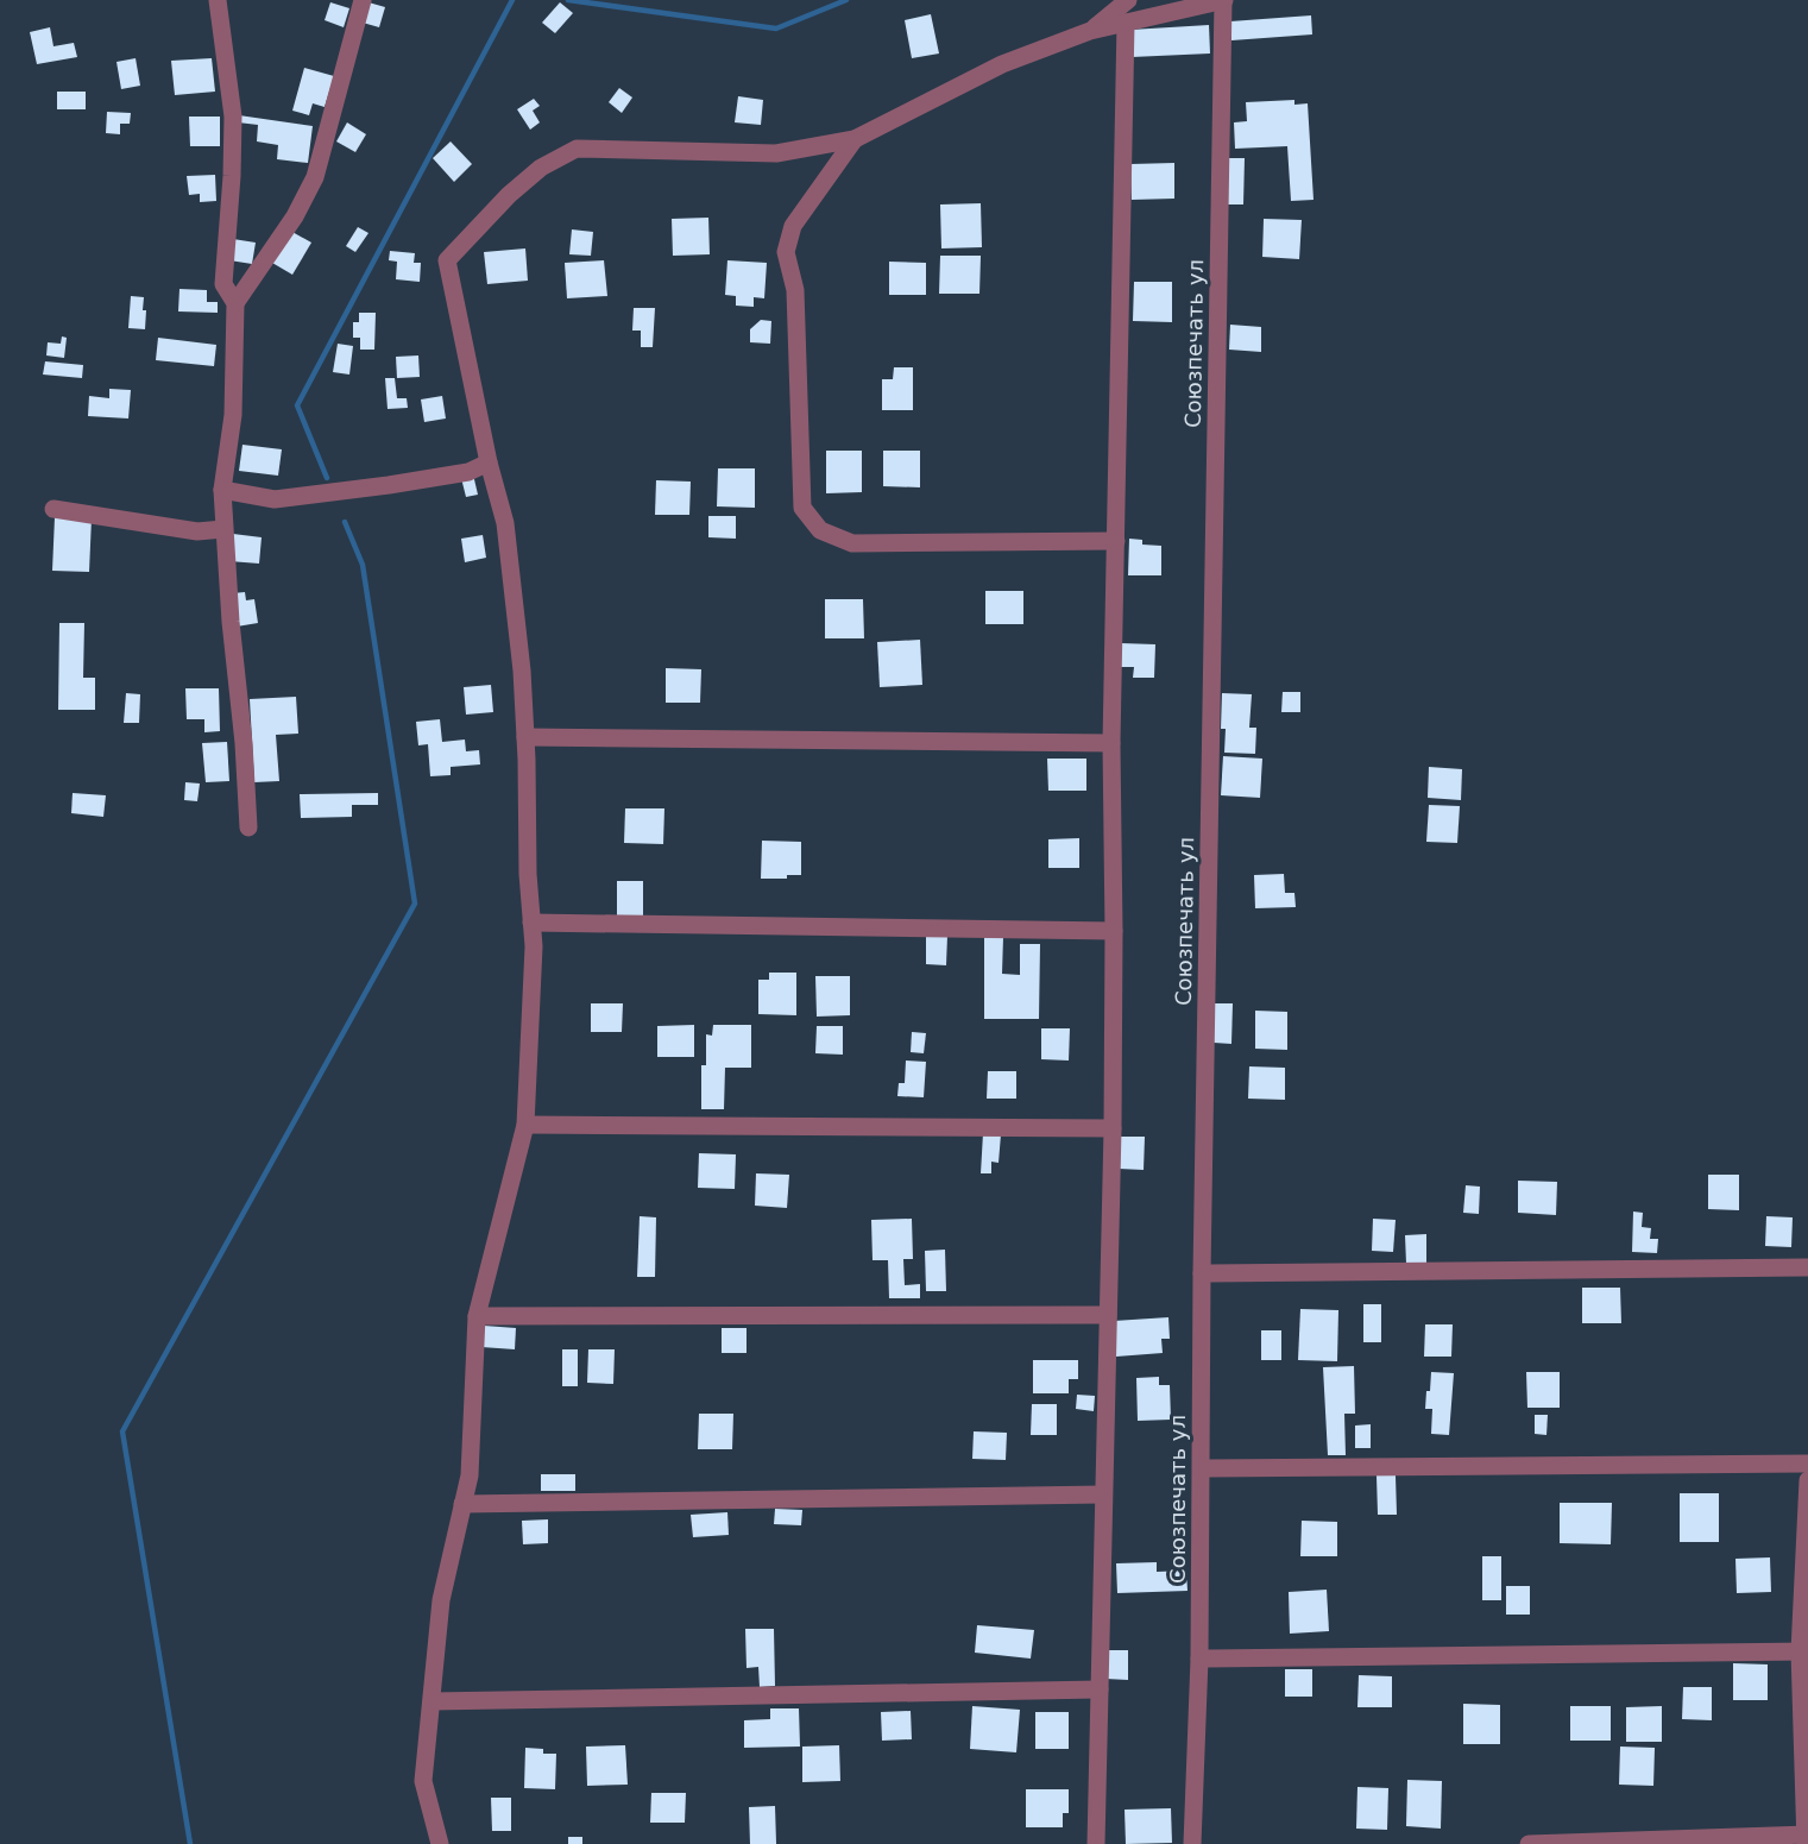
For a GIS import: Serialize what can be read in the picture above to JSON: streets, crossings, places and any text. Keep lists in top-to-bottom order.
{
  "streets": {
    "street": ["Союзпечать ул"]
  }
}
